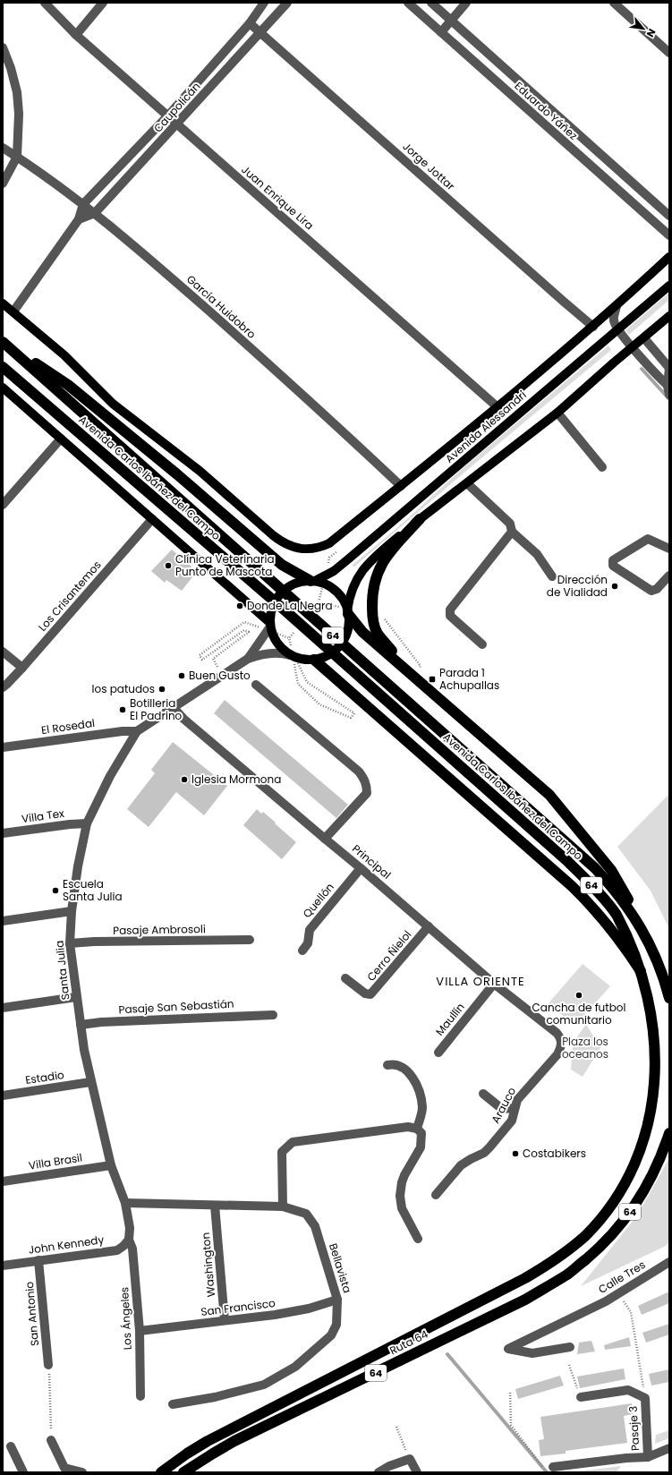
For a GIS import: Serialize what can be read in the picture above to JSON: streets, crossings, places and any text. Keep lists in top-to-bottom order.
{
  "streets": {
    "highway": ["Avenida Carlos Ibáñez del Campo", "64", "Ruta 64"],
    "main road": ["Avenida Alessandri"],
    "street": [
      "Caupolicán",
      "Eduardo Yáñez",
      "Jorge Jottar",
      "Juan Enrique Lira",
      "García Huidobro",
      "Los Crisantemos",
      "El Rosedal",
      "Villa Tex",
      "Principal",
      "Quellón",
      "Pasaje Ambrosoli",
      "Cerro Ñielol",
      "Santa Julia",
      "Pasaje San Sebastián",
      "Maullín",
      "Estadio",
      "Arauco",
      "Villa Brasil",
      "John Kennedy",
      "Washington",
      "Bellavista",
      "Calle Tres",
      "San Francisco",
      "San Antonio",
      "Los Ángeles",
      "Pasaje 3"
    ]
  },
  "crossings": [
    ["Caupolicán", "Jorge Jottar"],
    ["Caupolicán", "Juan Enrique Lira"],
    ["Caupolicán", "García Huidobro"],
    ["Jorge Jottar", "Avenida Alessandri"],
    ["Juan Enrique Lira", "Avenida Alessandri"],
    ["García Huidobro", "Avenida Alessandri"],
    ["Avenida Alessandri", "Santa Julia"],
    ["Avenida Carlos Ibáñez del Campo", "Ruta 64"],
    ["El Rosedal", "Santa Julia"],
    ["Villa Tex", "Santa Julia"],
    ["Principal", "Quellón"],
    ["Principal", "Cerro Ñielol"],
    ["Principal", "Santa Julia"],
    ["Principal", "Maullín"],
    ["Principal", "Arauco"],
    ["Pasaje Ambrosoli", "Santa Julia"],
    ["Santa Julia", "Pasaje San Sebastián"],
    ["Santa Julia", "Estadio"],
    ["Santa Julia", "Villa Brasil"],
    ["Santa Julia", "John Kennedy"],
    ["Santa Julia", "Bellavista"],
    ["Santa Julia", "Los Ángeles"],
    ["John Kennedy", "San Antonio"],
    ["John Kennedy", "Los Ángeles"],
    ["Washington", "Bellavista"],
    ["Washington", "San Francisco"],
    ["Bellavista", "San Francisco"],
    ["San Francisco", "Los Ángeles"]
  ],
  "districts": ["VILLA ORIENTE"],
  "parks": ["Plaza los oceanos"],
  "places": {
    "other": [
      "Clínica Veterinaria Punto de Mascota",
      "Dirección de Vialidad",
      "Donde La Negra",
      "Buen Gusto",
      "los patudos",
      "Botilleria El Padrino",
      "Iglesia Mormona",
      "Escuela Santa Julia",
      "Cancha de futbol comunitario",
      "Costabikers"
    ],
    "transit": ["Parada 1 Achupallas"]
  },
  "north": "bottom right"
}
